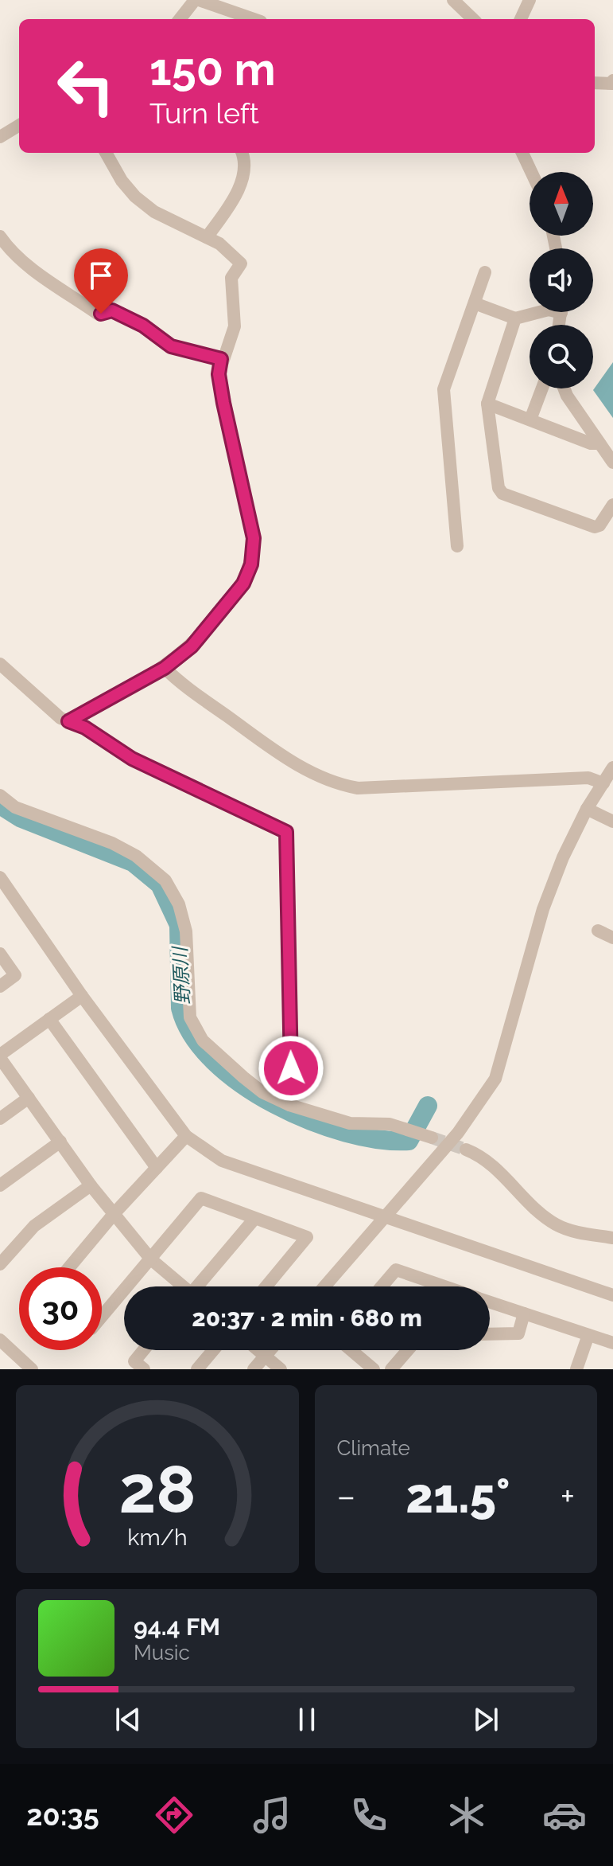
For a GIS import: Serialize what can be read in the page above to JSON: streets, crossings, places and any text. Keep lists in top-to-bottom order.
{
  "water": ["野原川"],
  "north": "top",
  "page": {
    "turn": ["150 m", "Turn left"],
    "limit": "30",
    "trip": "20:37 · 2 min · 680 m",
    "tile": "Climate",
    "heat": ["−", "21.5°", "+"],
    "song": ["94.4 FM", "Music"],
    "tabs": "20:35",
    "gauge": ["28", "km/h"]
  }
}
